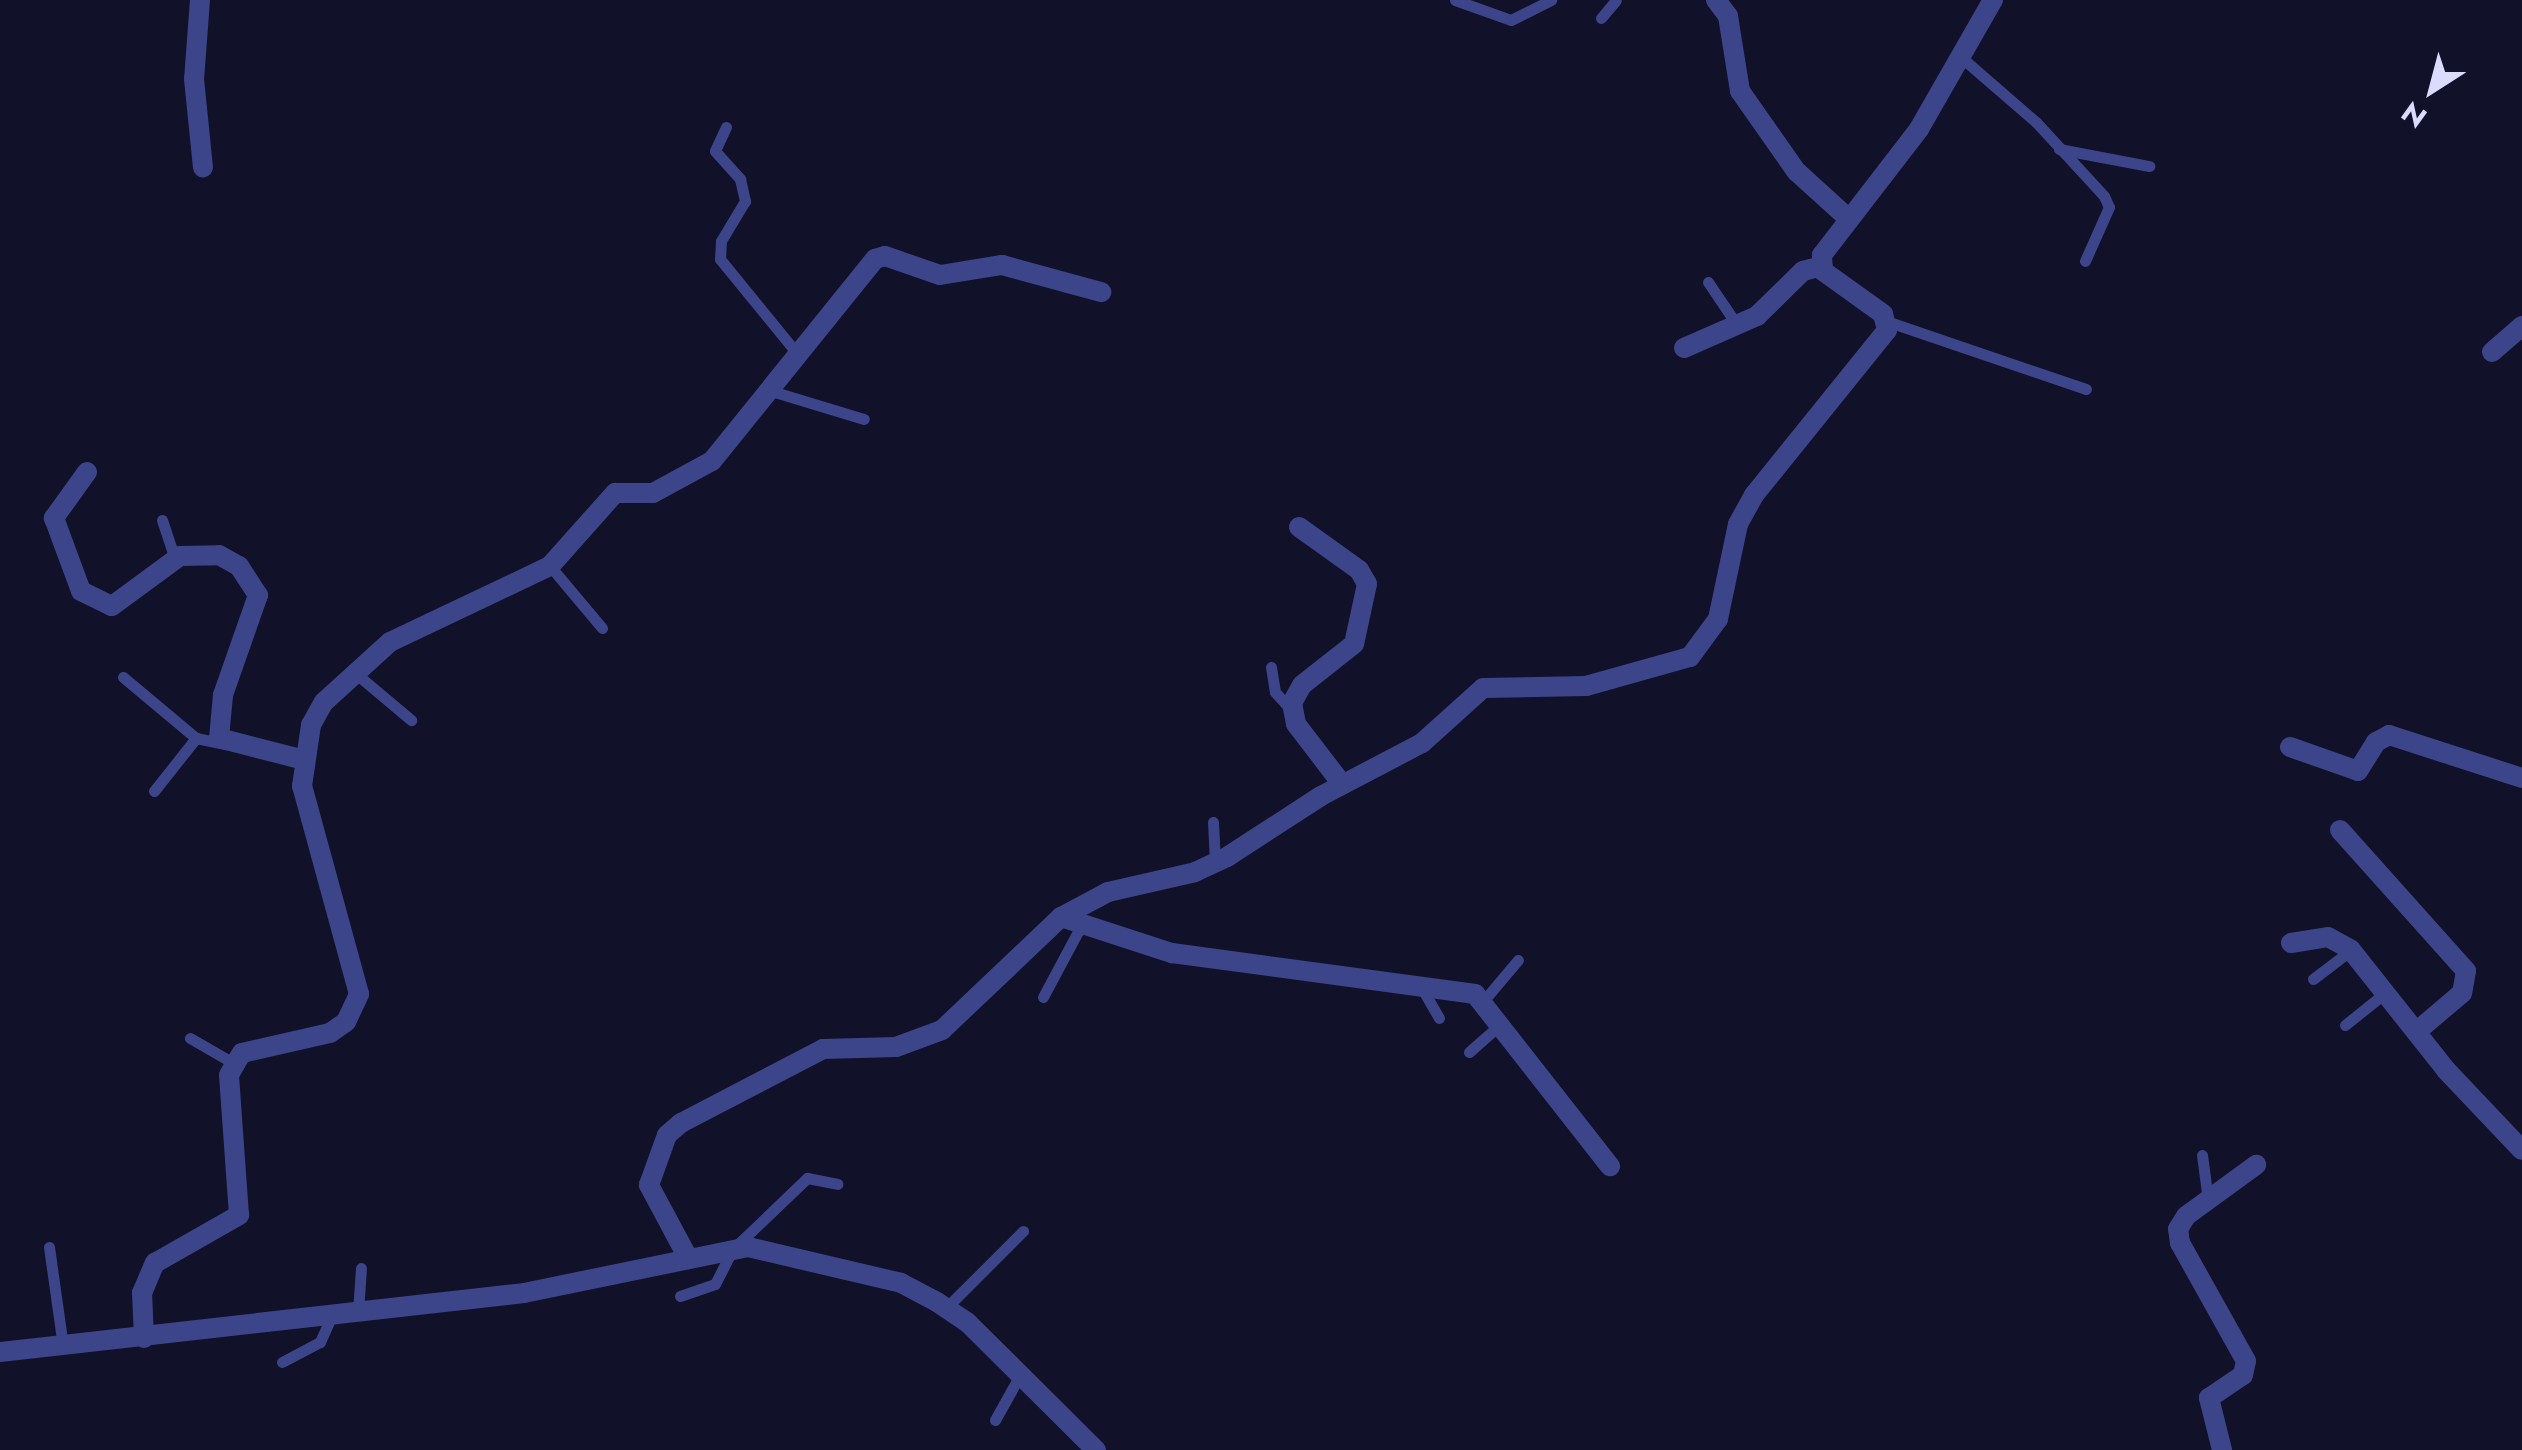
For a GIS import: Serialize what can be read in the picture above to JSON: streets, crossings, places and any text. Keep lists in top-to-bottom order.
{
  "north": "bottom left"
}
